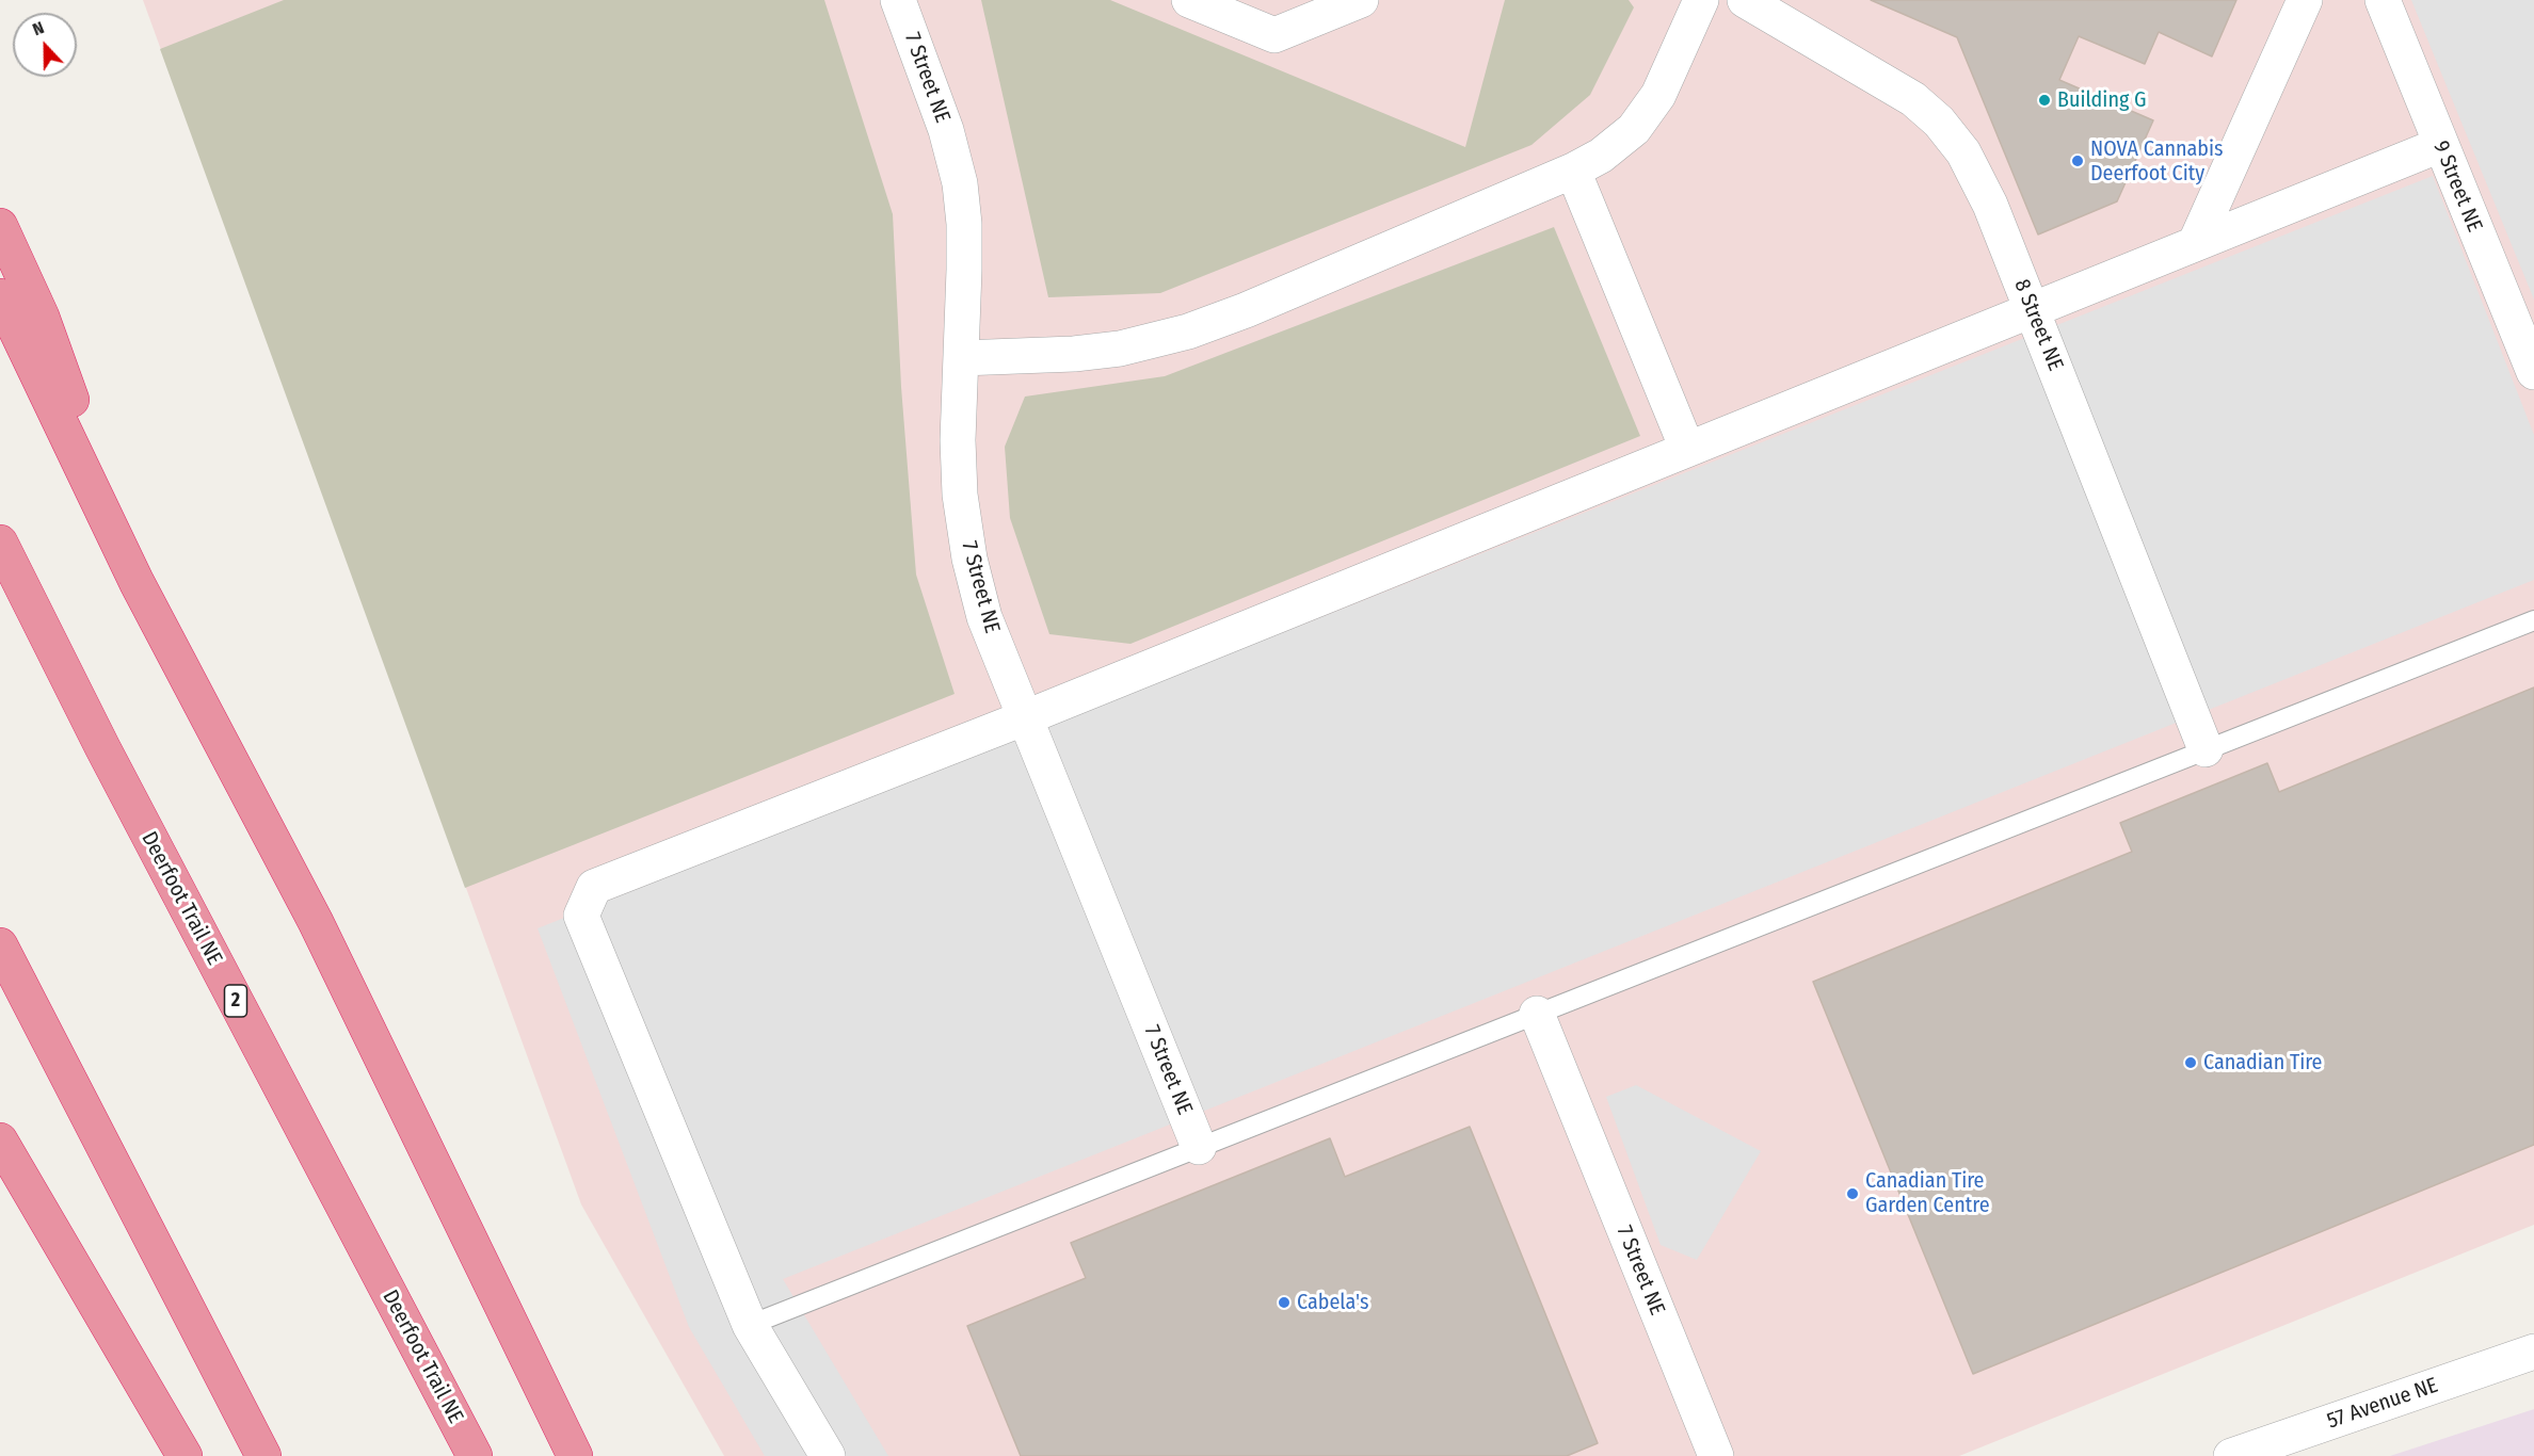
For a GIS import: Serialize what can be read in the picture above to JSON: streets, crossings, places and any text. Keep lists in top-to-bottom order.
{
  "streets": {
    "highway": ["Deerfoot Trail NE", "2"],
    "street": [
      "7 Street NE",
      "9 Street NE",
      "8 Street NE",
      "57 Avenue NE"
    ]
  },
  "places": [
    "Building G",
    "NOVA Cannabis Deerfoot City",
    "Canadian Tire",
    "Canadian Tire Garden Centre",
    "Cabela's"
  ],
  "north": "top"
}
